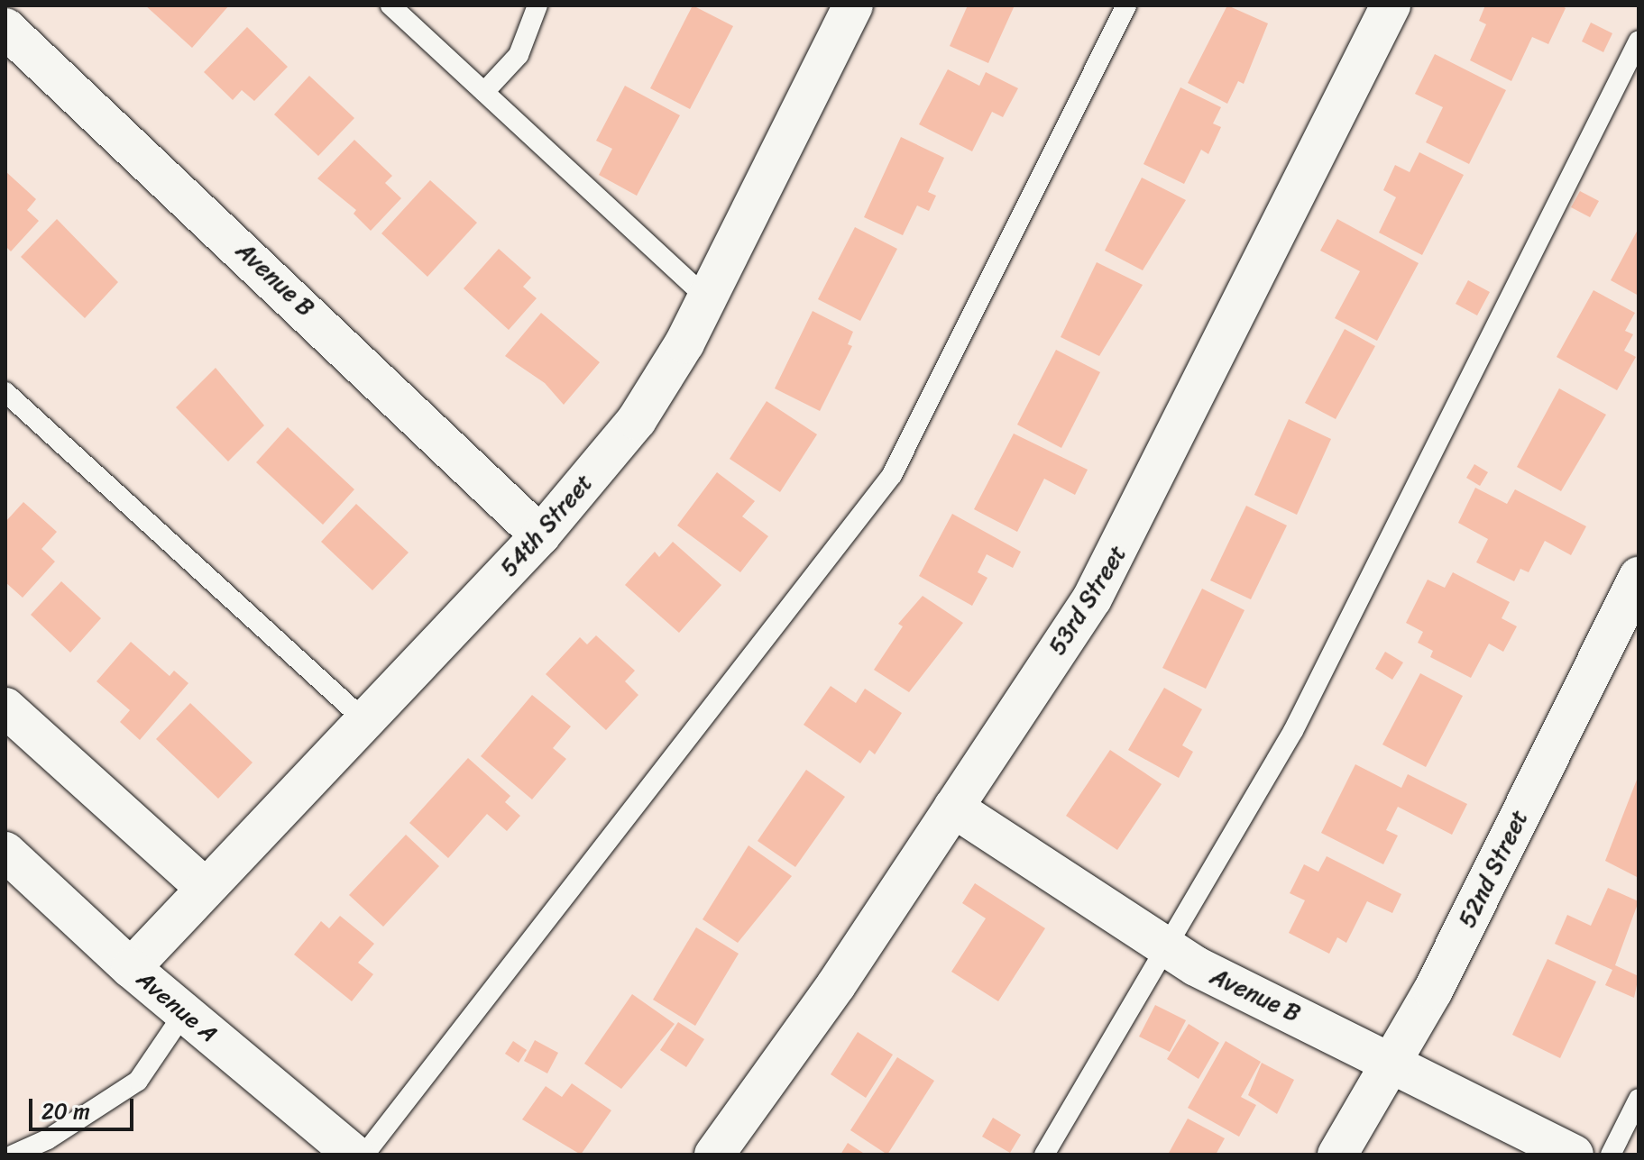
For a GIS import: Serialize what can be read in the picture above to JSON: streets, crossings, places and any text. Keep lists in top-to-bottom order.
{
  "streets": {
    "street": [
      "Avenue B",
      "54th Street",
      "53rd Street",
      "52nd Street",
      "Avenue A"
    ]
  },
  "crossings": [
    ["Avenue B", "54th Street"],
    ["Avenue B", "53rd Street"],
    ["Avenue B", "52nd Street"],
    ["54th Street", "Avenue A"]
  ],
  "scale_bar": "20 m"
}
